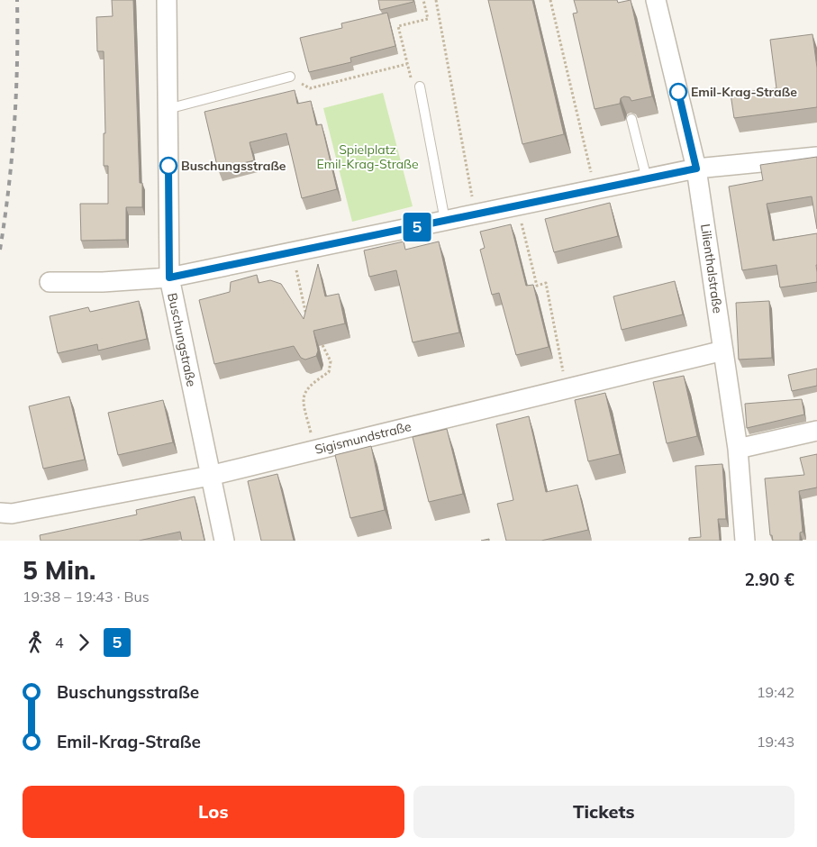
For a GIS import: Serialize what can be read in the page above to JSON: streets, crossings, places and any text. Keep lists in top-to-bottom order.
{
  "streets": {
    "street": ["Lilienthalstraße", "Buschungstraße", "Sigismundstraße"]
  },
  "crossings": [
    ["Lilienthalstraße", "Sigismundstraße"],
    ["Buschungstraße", "Sigismundstraße"]
  ],
  "parks": ["Spielplatz Emil-Krag-Straße"],
  "places": ["Emil-Krag-Straße", "Buschungsstraße"],
  "lines": ["bus line 5"],
  "page": {
    "on_map": "5",
    "heading": ["5 Min.", "19:38 – 19:43 · Bus", "2.90 €"],
    "legs": ["4", "5"],
    "list": [
      {
        "name": "Buschungsstraße",
        "value": "19:42"
      },
      {
        "name": "Emil-Krag-Straße",
        "value": "19:43"
      }
    ],
    "buttons": ["Los", "Tickets"]
  }
}
